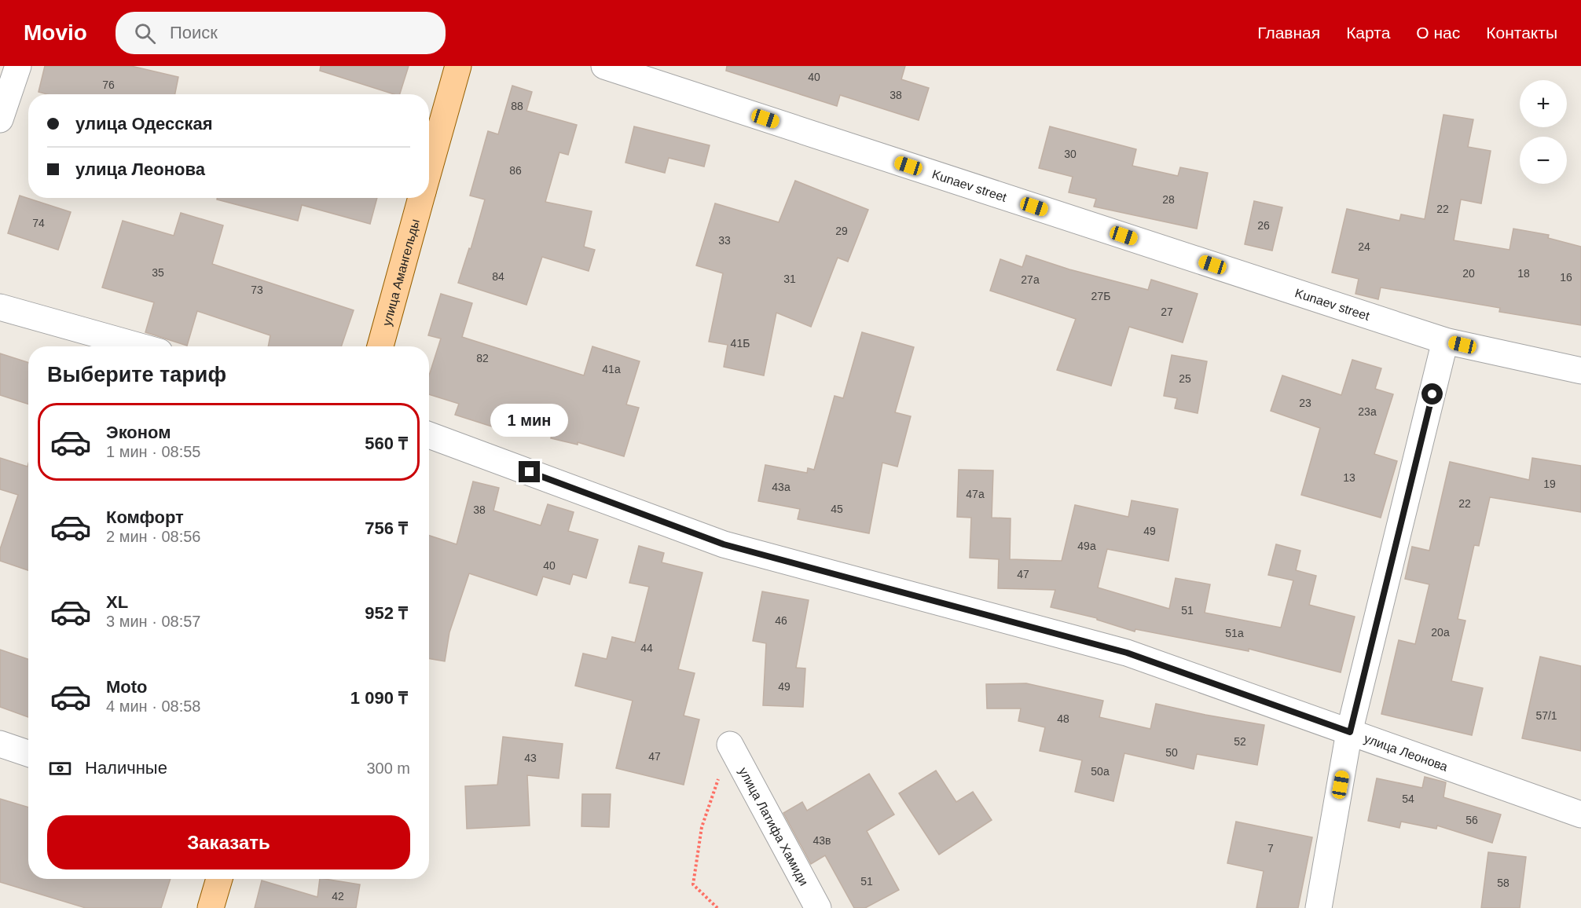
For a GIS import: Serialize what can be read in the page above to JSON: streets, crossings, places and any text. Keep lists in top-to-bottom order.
{
  "streets": {
    "main road": ["улица Амангельды"],
    "street": ["Kunaev street", "улица Леонова", "улица Латифа Хамиди"]
  },
  "house_numbers": [
    "40",
    "76",
    "38",
    "88",
    "30",
    "86",
    "28",
    "22",
    "74",
    "26",
    "29",
    "33",
    "24",
    "35",
    "20",
    "18",
    "84",
    "16",
    "31",
    "27а",
    "73",
    "27Б",
    "27",
    "41Б",
    "82",
    "41а",
    "25",
    "23",
    "23а",
    "13",
    "19",
    "43а",
    "47а",
    "22",
    "45",
    "38",
    "49",
    "49а",
    "40",
    "47",
    "51",
    "46",
    "20а",
    "51а",
    "44",
    "49",
    "57/1",
    "48",
    "52",
    "50",
    "47",
    "43",
    "50а",
    "54",
    "56",
    "43в",
    "7",
    "51",
    "58",
    "42"
  ],
  "page": {
    "header": "Movio",
    "search": "Поиск",
    "nav": [
      "Главная",
      "Карта",
      "О нас",
      "Контакты"
    ],
    "map_buttons": ["+", "−"],
    "banner": ["улица Одесская", "улица Леонова"],
    "heading": "Выберите тариф",
    "list": [
      {
        "name": "Эконом",
        "note": "1 мин · 08:55",
        "value": "560 ₸"
      },
      {
        "name": "Комфорт",
        "note": "2 мин · 08:56",
        "value": "756 ₸"
      },
      {
        "name": "XL",
        "note": "3 мин · 08:57",
        "value": "952 ₸"
      },
      {
        "name": "Moto",
        "note": "4 мин · 08:58",
        "value": "1 090 ₸"
      }
    ],
    "bubble": "1 мин",
    "pay": ["Наличные", "300 m"],
    "buttons": "Заказать"
  }
}
